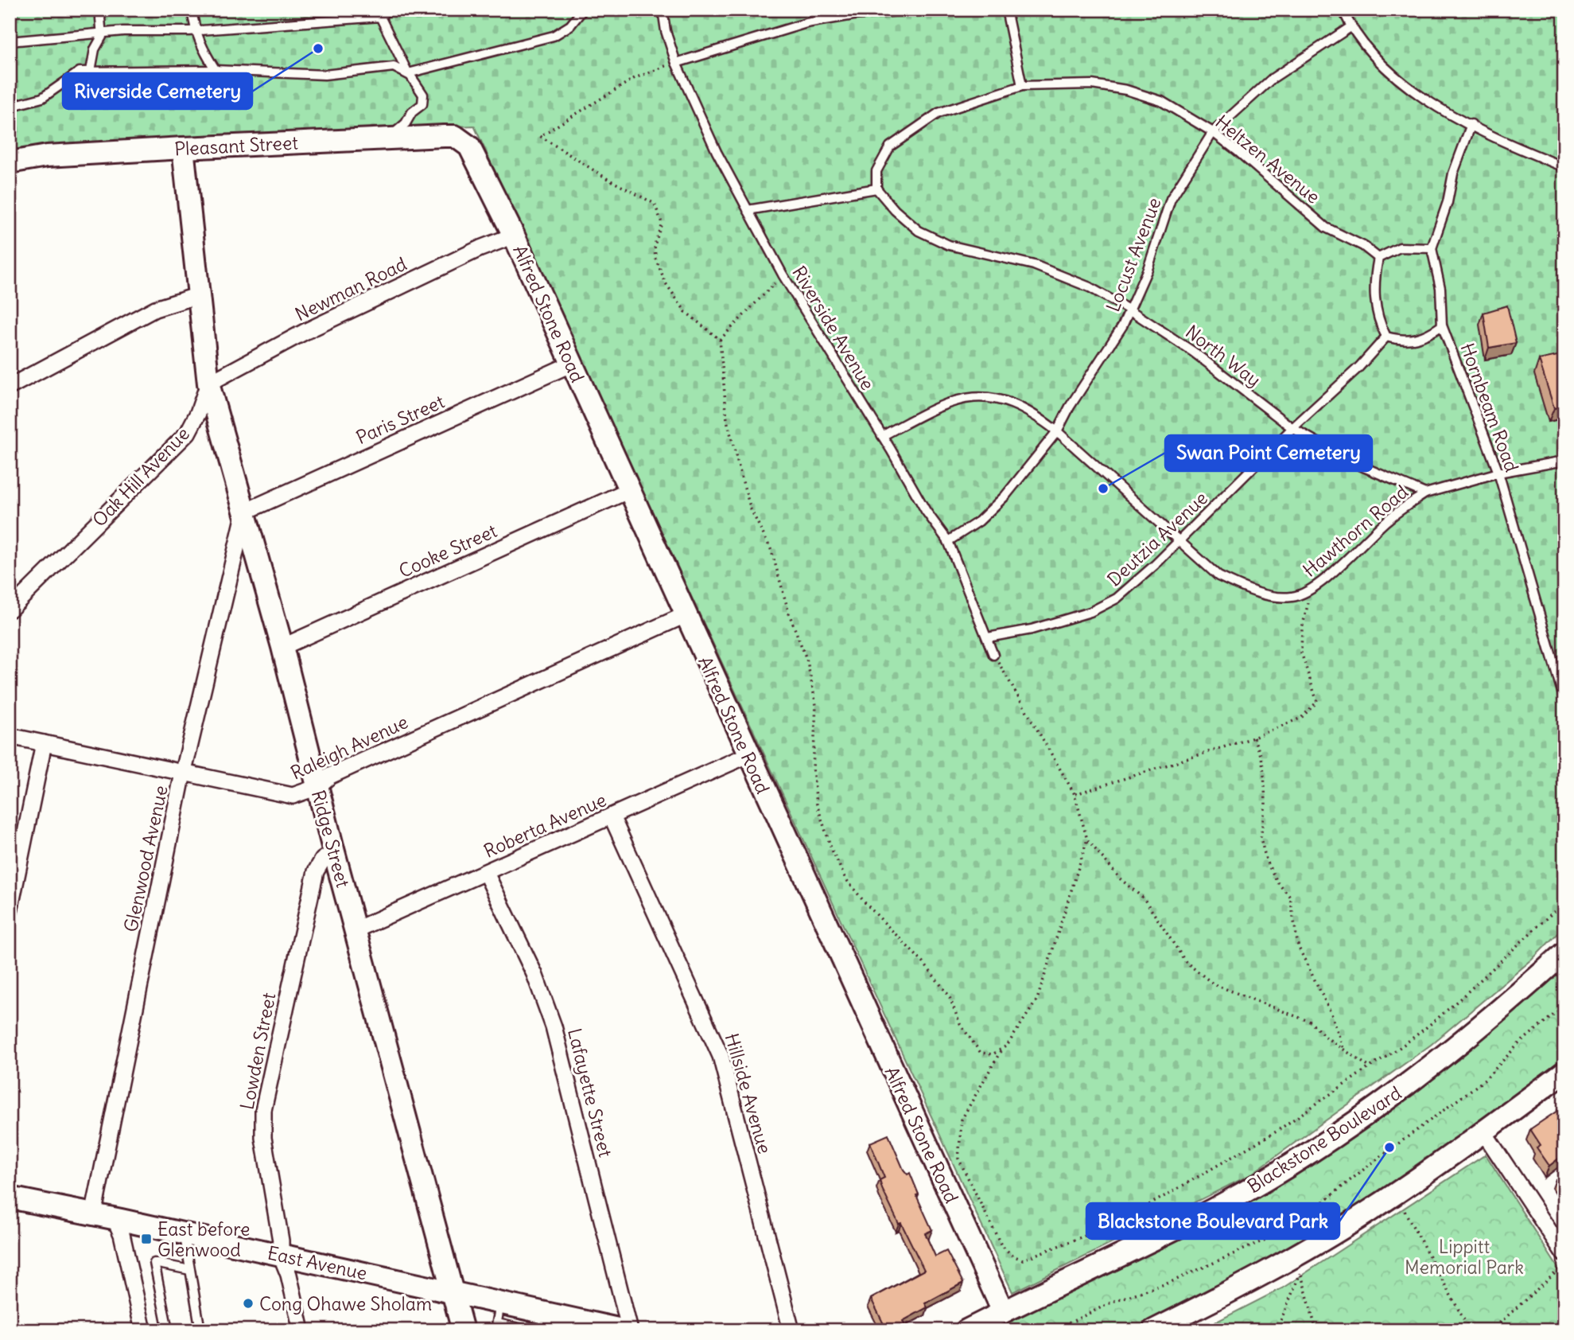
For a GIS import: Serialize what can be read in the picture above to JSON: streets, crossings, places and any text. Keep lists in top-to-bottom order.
{
  "streets": {
    "street": [
      "Pleasant Street",
      "Newman Road",
      "Alfred Stone Road",
      "Paris Street",
      "Oak Hill Avenue",
      "Cooke Street",
      "Raleigh Avenue",
      "Roberta Avenue",
      "Ridge Street",
      "Glenwood Avenue",
      "Lowden Street",
      "Lafayette Street",
      "Hillside Avenue",
      "Blackstone Boulevard",
      "East Avenue"
    ],
    "lane": [
      "Heltzen Avenue",
      "Locust Avenue",
      "Riverside Avenue",
      "North Way",
      "Hornbeam Road",
      "Hawthorn Road",
      "Deutzia Avenue"
    ]
  },
  "crossings": [
    ["Pleasant Street", "Alfred Stone Road"],
    ["Pleasant Street", "Oak Hill Avenue"],
    ["Heltzen Avenue", "Locust Avenue"],
    ["Heltzen Avenue", "North Way"],
    ["Heltzen Avenue", "Hornbeam Road"],
    ["Heltzen Avenue", "Deutzia Avenue"],
    ["Locust Avenue", "Riverside Avenue"],
    ["Locust Avenue", "North Way"],
    ["Locust Avenue", "Hawthorn Road"],
    ["Newman Road", "Alfred Stone Road"],
    ["Newman Road", "Oak Hill Avenue"],
    ["Newman Road", "Ridge Street"],
    ["Alfred Stone Road", "Paris Street"],
    ["Alfred Stone Road", "Cooke Street"],
    ["Alfred Stone Road", "Raleigh Avenue"],
    ["Alfred Stone Road", "Roberta Avenue"],
    ["Alfred Stone Road", "Blackstone Boulevard"],
    ["Riverside Avenue", "Hawthorn Road"],
    ["Riverside Avenue", "Deutzia Avenue"],
    ["North Way", "Hawthorn Road"],
    ["North Way", "Deutzia Avenue"],
    ["Hornbeam Road", "Deutzia Avenue"],
    ["Paris Street", "Ridge Street"],
    ["Paris Street", "Glenwood Avenue"],
    ["Oak Hill Avenue", "Ridge Street"],
    ["Hawthorn Road", "Deutzia Avenue"],
    ["Cooke Street", "Ridge Street"],
    ["Raleigh Avenue", "Ridge Street"],
    ["Raleigh Avenue", "Glenwood Avenue"],
    ["Roberta Avenue", "Ridge Street"],
    ["Roberta Avenue", "Lafayette Street"],
    ["Roberta Avenue", "Hillside Avenue"],
    ["Ridge Street", "Glenwood Avenue"],
    ["Ridge Street", "Lowden Street"],
    ["Ridge Street", "East Avenue"],
    ["Glenwood Avenue", "East Avenue"],
    ["Lowden Street", "East Avenue"]
  ],
  "parks": ["Lippitt Memorial Park"],
  "places": {
    "other": [
      "Riverside Cemetery",
      "Swan Point Cemetery",
      "Blackstone Boulevard Park",
      "Cong Ohawe Sholam"
    ],
    "transit": ["East before Glenwood"]
  }
}
